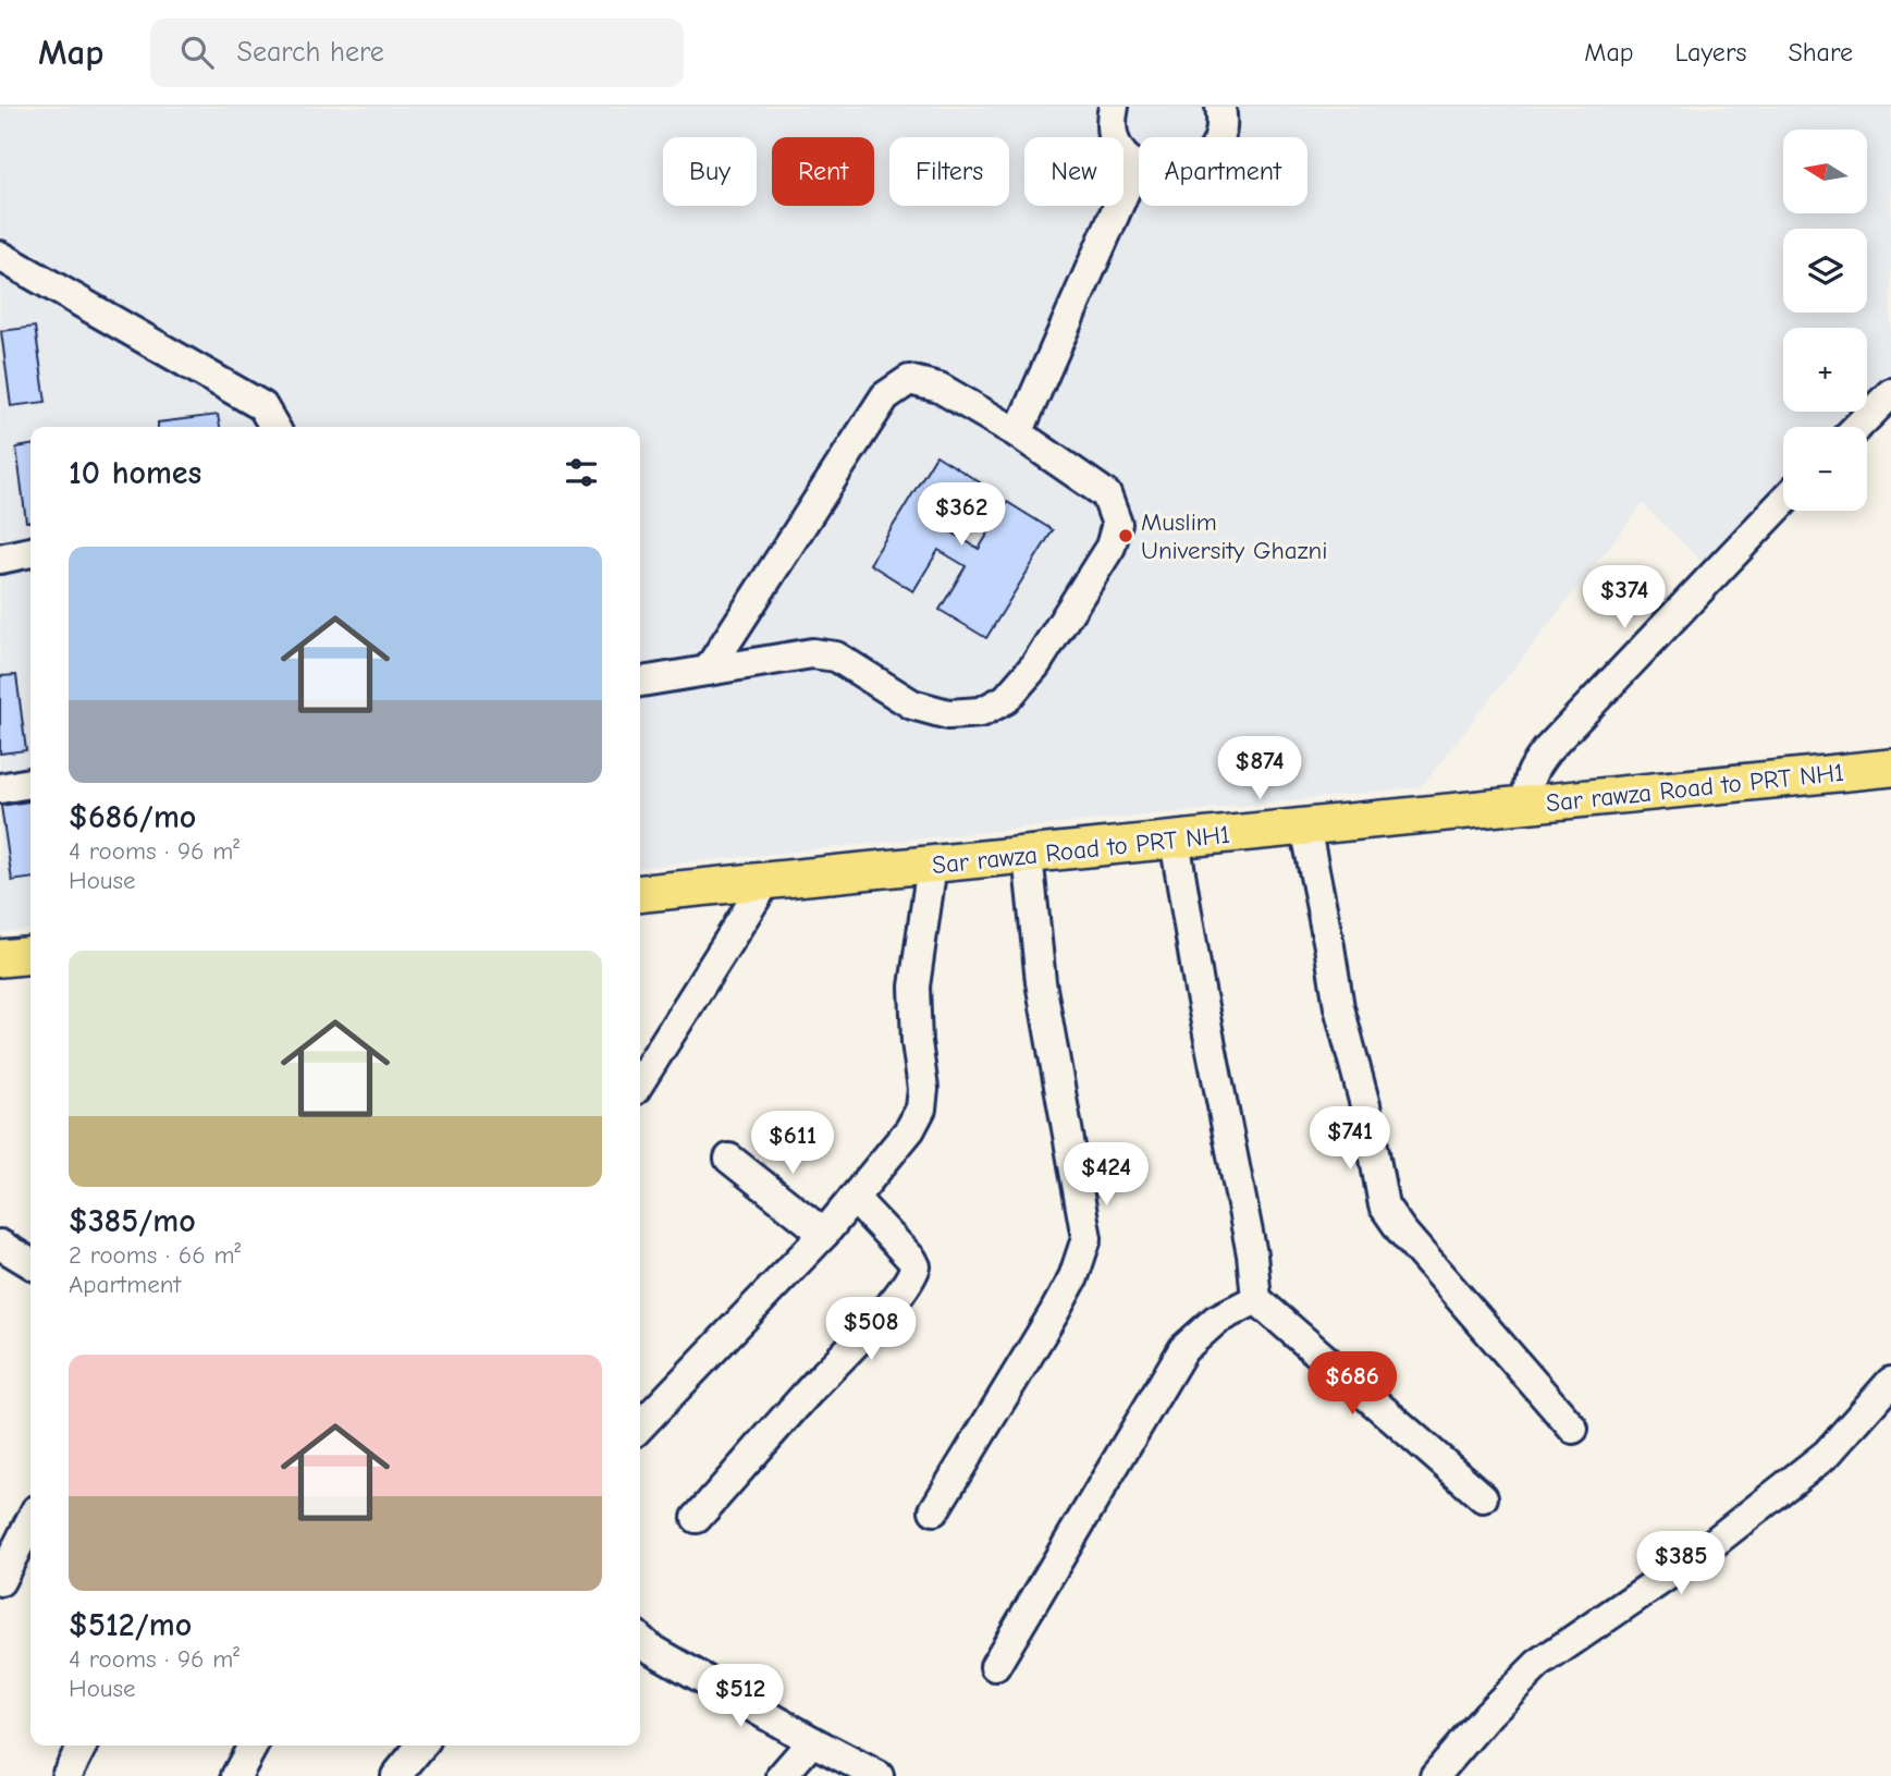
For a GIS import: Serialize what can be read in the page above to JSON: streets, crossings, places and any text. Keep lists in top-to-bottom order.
{
  "streets": {
    "main road": ["Sar rawza Road to PRT NH1"]
  },
  "places": ["Muslim University Ghazni"],
  "north": "left",
  "page": {
    "header": "Map",
    "search": "Search here",
    "nav": ["Map", "Layers", "Share"],
    "map_buttons": ["+", "−"],
    "chip": [
      "Buy",
      "Rent",
      "Filters",
      "New",
      "Apartment"
    ],
    "heading": "10 homes",
    "price": [
      "$362",
      "$374",
      "$874",
      "$741",
      "$611",
      "$424",
      "$508",
      "$686",
      "$385",
      "$512"
    ],
    "list": [
      {
        "name": "$686/mo",
        "note": "4 rooms · 96 m² · House"
      },
      {
        "name": "$385/mo",
        "note": "2 rooms · 66 m² · Apartment"
      },
      {
        "name": "$512/mo",
        "note": "4 rooms · 96 m² · House"
      }
    ]
  }
}
